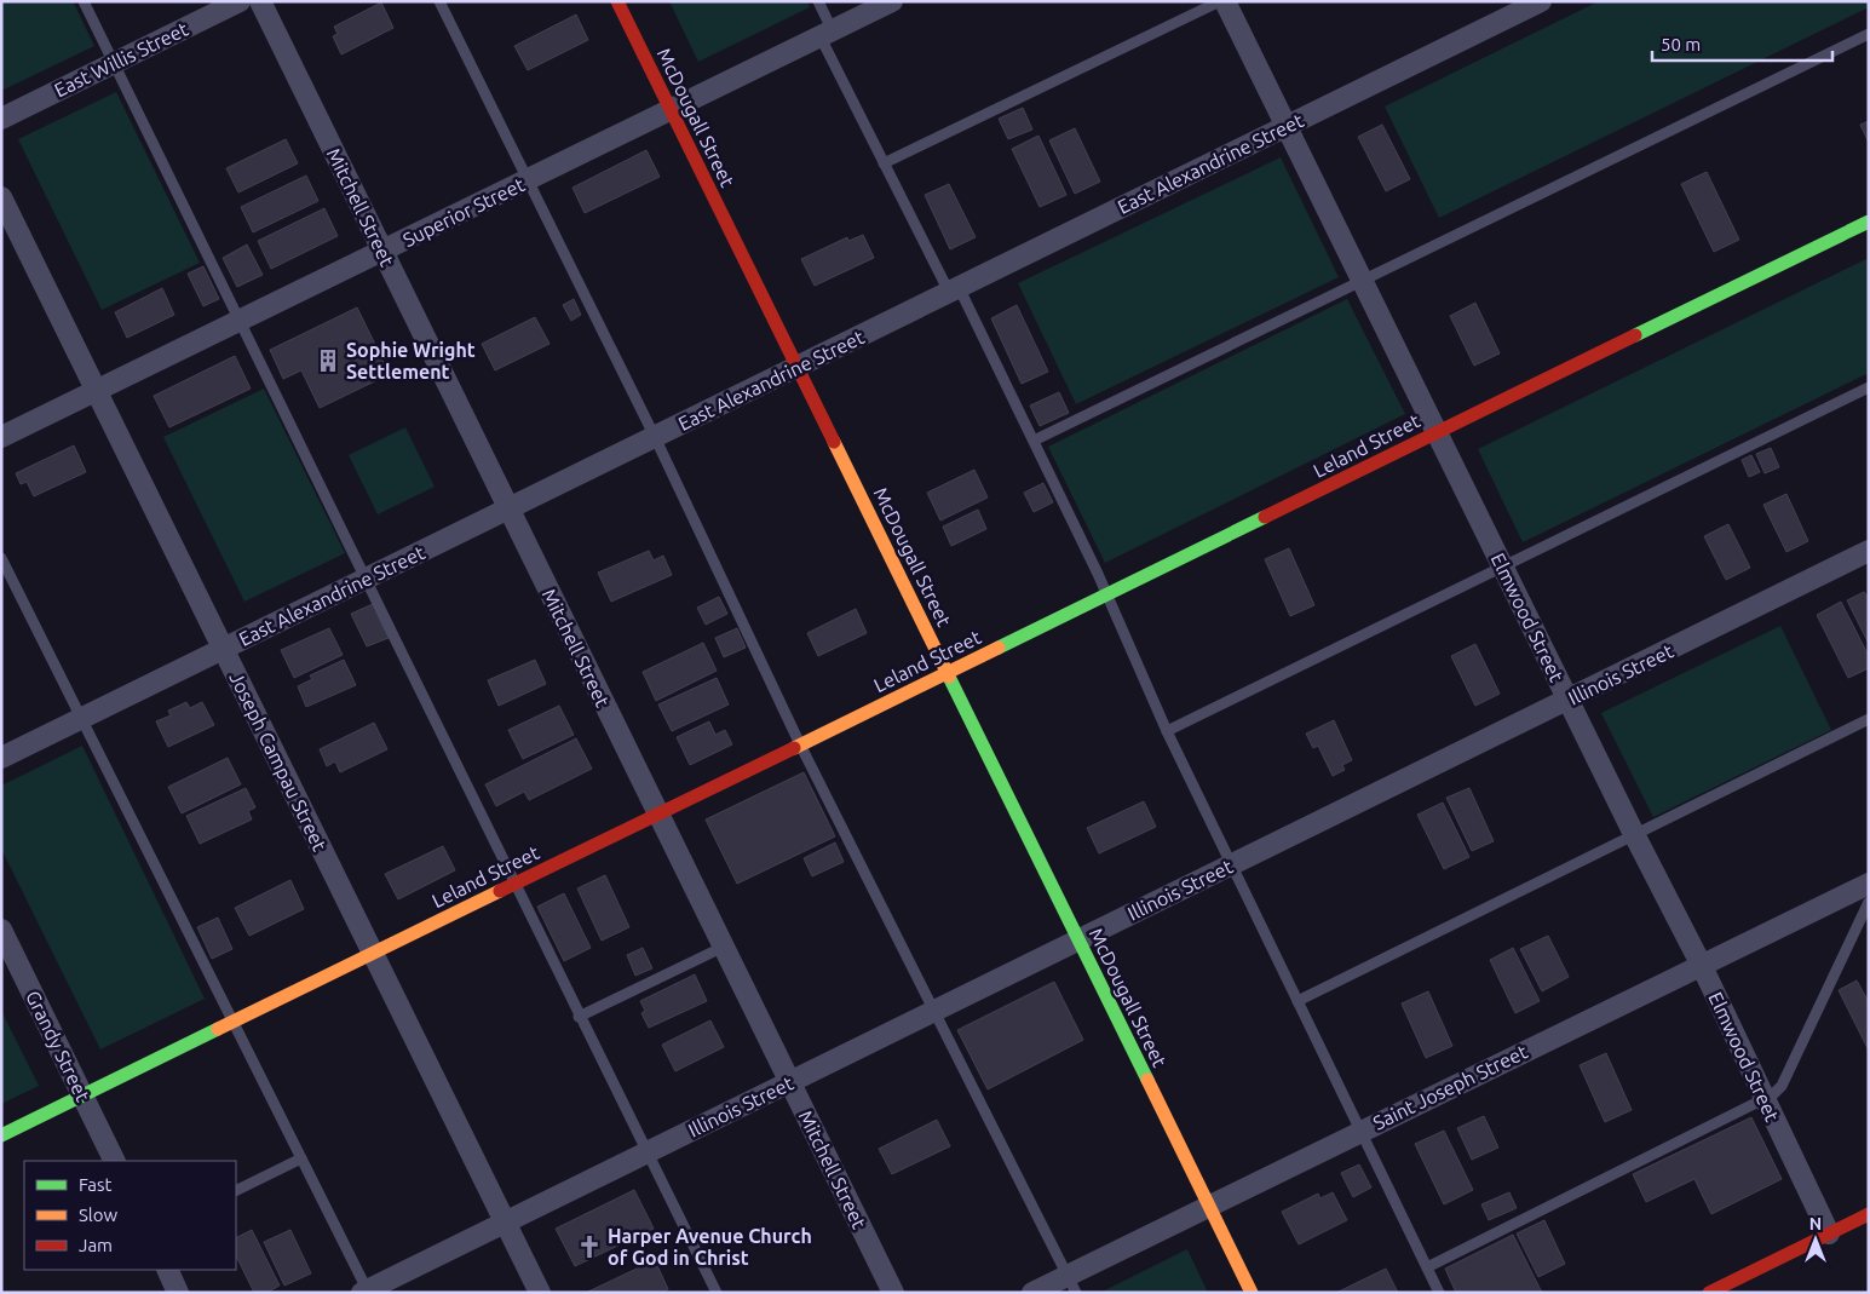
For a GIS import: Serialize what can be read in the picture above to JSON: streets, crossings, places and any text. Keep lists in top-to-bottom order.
{
  "streets": {
    "street": [
      "East Willis Street",
      "McDougall Street",
      "East Alexandrine Street",
      "Mitchell Street",
      "Superior Street",
      "Leland Street",
      "Elmwood Street",
      "Illinois Street",
      "Joseph Campau Street",
      "Grandy Street",
      "Saint Joseph Street"
    ]
  },
  "crossings": [
    ["McDougall Street", "East Alexandrine Street"],
    ["McDougall Street", "Superior Street"],
    ["McDougall Street", "Leland Street"],
    ["McDougall Street", "Illinois Street"],
    ["McDougall Street", "Saint Joseph Street"],
    ["East Alexandrine Street", "Mitchell Street"],
    ["East Alexandrine Street", "Elmwood Street"],
    ["East Alexandrine Street", "Joseph Campau Street"],
    ["Mitchell Street", "Superior Street"],
    ["Mitchell Street", "Leland Street"],
    ["Mitchell Street", "Illinois Street"],
    ["Superior Street", "Joseph Campau Street"],
    ["Leland Street", "Elmwood Street"],
    ["Leland Street", "Joseph Campau Street"],
    ["Leland Street", "Grandy Street"],
    ["Elmwood Street", "Illinois Street"],
    ["Elmwood Street", "Saint Joseph Street"],
    ["Illinois Street", "Joseph Campau Street"]
  ],
  "places": {
    "building": ["Sophie Wright Settlement"],
    "church": ["Harper Avenue Church of God in Christ"]
  },
  "legend": ["Fast", "Slow", "Jam"],
  "scale_bar": "50 m",
  "north": "top"
}
